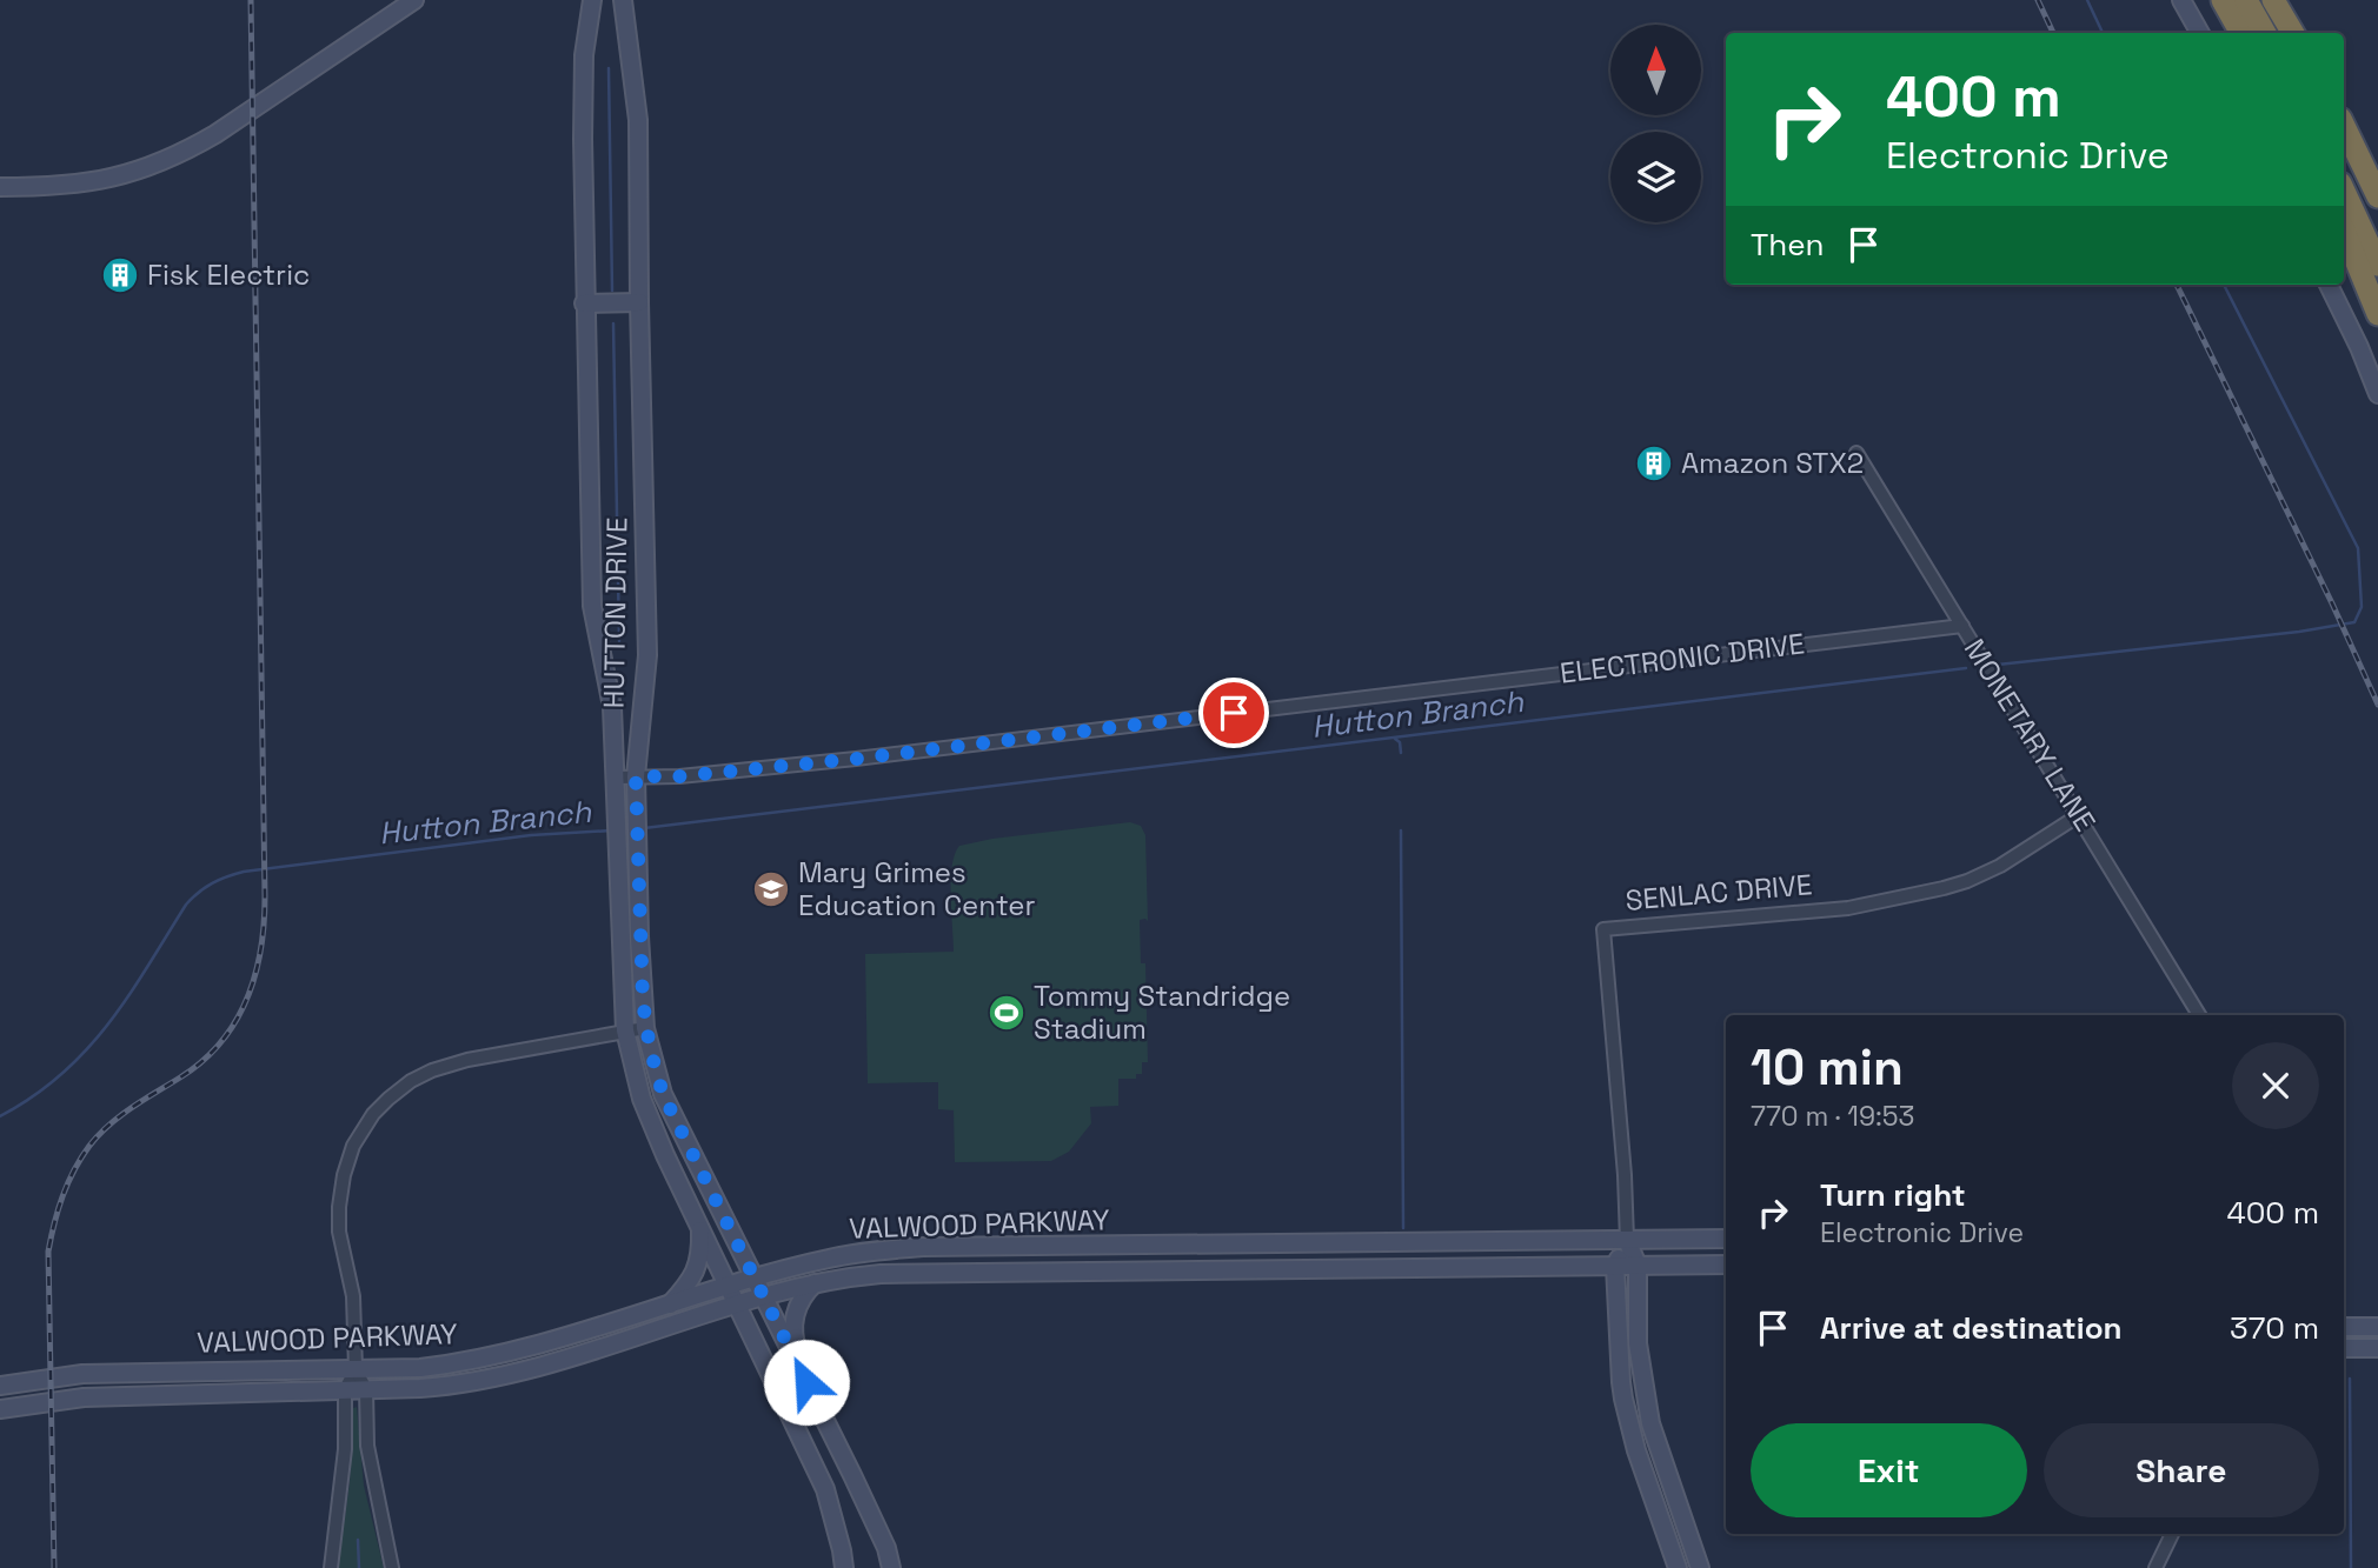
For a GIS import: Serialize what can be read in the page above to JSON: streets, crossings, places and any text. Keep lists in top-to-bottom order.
{
  "streets": {
    "street": [
      "HUTTON DRIVE",
      "ELECTRONIC DRIVE",
      "MONETARY LANE",
      "SENLAC DRIVE",
      "VALWOOD PARKWAY"
    ]
  },
  "crossings": [
    ["HUTTON DRIVE", "ELECTRONIC DRIVE"],
    ["HUTTON DRIVE", "VALWOOD PARKWAY"],
    ["ELECTRONIC DRIVE", "MONETARY LANE"],
    ["MONETARY LANE", "SENLAC DRIVE"],
    ["SENLAC DRIVE", "VALWOOD PARKWAY"]
  ],
  "water": ["Hutton Branch"],
  "places": {
    "building": ["Fisk Electric", "Amazon STX2"],
    "school or university": ["Mary Grimes Education Center"],
    "sports": ["Tommy Standridge Stadium"]
  },
  "north": "top",
  "page": {
    "turn": ["400 m", "Electronic Drive"],
    "then": "Then",
    "heading": ["10 min", "770 m · 19:53"],
    "list": [
      {
        "name": "Turn right",
        "note": "Electronic Drive",
        "value": "400 m"
      },
      {
        "name": "Arrive at destination",
        "value": "370 m"
      }
    ],
    "buttons": ["Exit", "Share"]
  }
}
